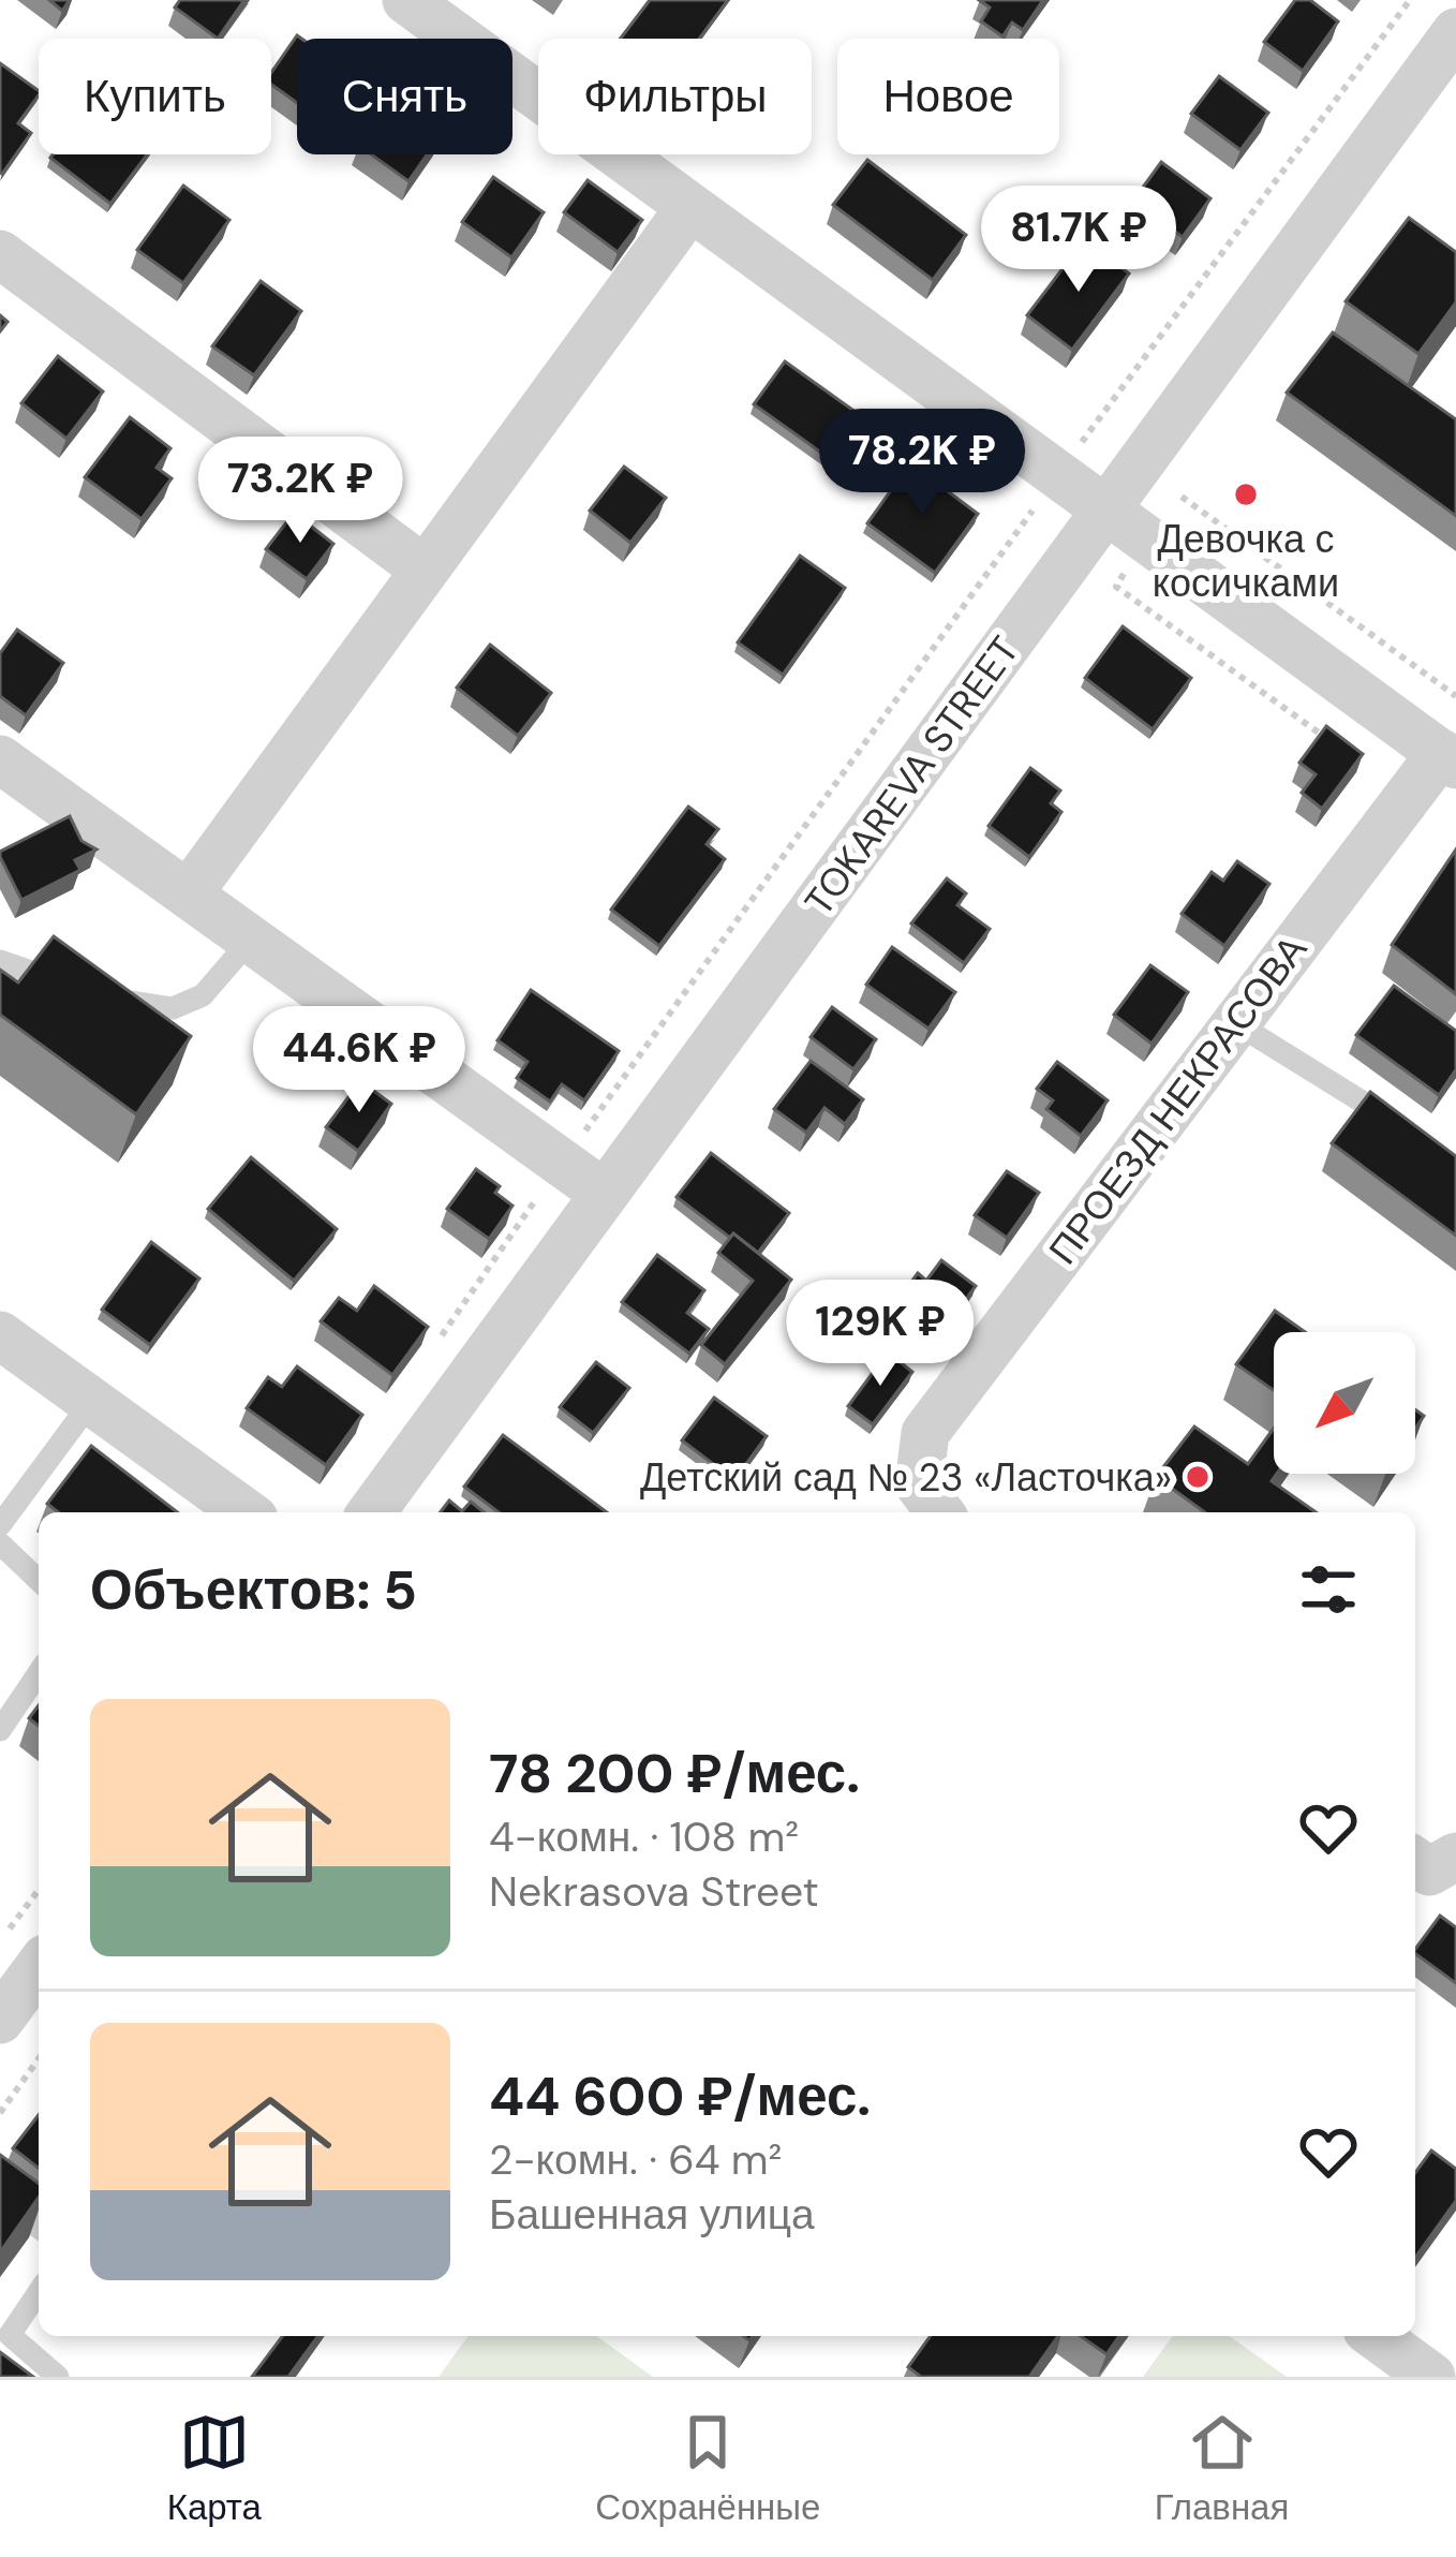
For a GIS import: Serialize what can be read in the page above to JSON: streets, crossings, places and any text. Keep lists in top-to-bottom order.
{
  "streets": {
    "street": ["TOKAREVA STREET", "ПРОЕЗД НЕКРАСОВА"]
  },
  "places": ["Девочка с косичками", "Детский сад № 23 «Ласточка»"],
  "north": "bottom left",
  "page": {
    "chip": [
      "Купить",
      "Снять",
      "Фильтры",
      "Новое"
    ],
    "price": [
      "81.7K ₽",
      "78.2K ₽",
      "73.2K ₽",
      "44.6K ₽",
      "129K ₽"
    ],
    "heading": "Объектов: 5",
    "list": [
      {
        "name": "78 200 ₽/мес.",
        "note": "4-комн. · 108 m² · Nekrasova Street"
      },
      {
        "name": "44 600 ₽/мес.",
        "note": "2-комн. · 64 m² · Башенная улица"
      }
    ],
    "tabs": ["Карта", "Сохранённые", "Главная"]
  }
}
